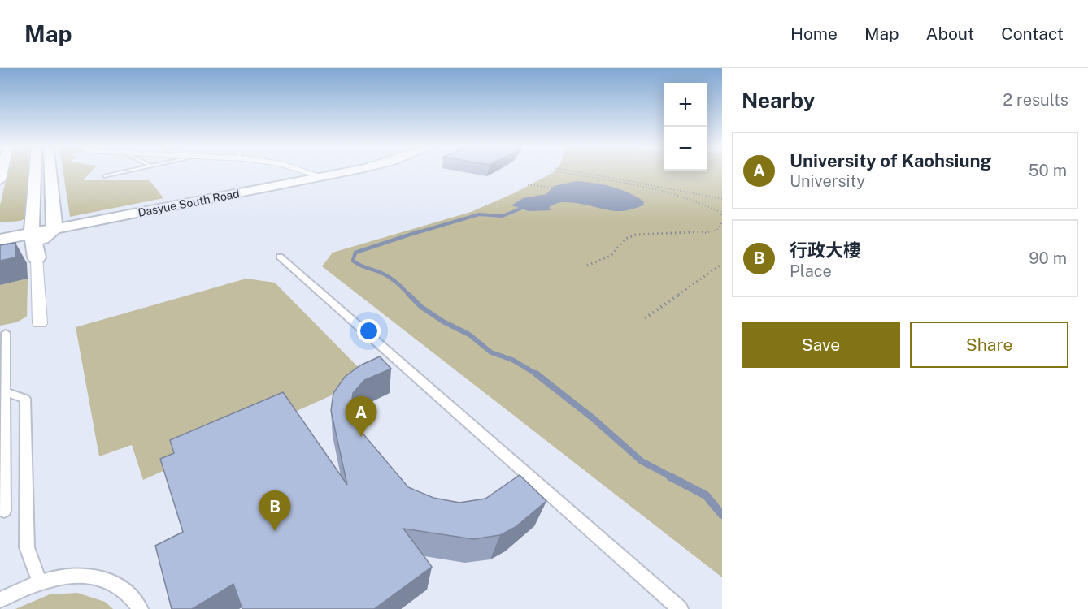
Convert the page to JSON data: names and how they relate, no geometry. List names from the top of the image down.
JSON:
{
  "streets": {
    "street": ["Dasyue South Road"]
  },
  "page": {
    "header": "Map",
    "nav": [
      "Home",
      "Map",
      "About",
      "Contact"
    ],
    "heading": ["Nearby", "2 results"],
    "map_buttons": ["+", "−"],
    "list": [
      {
        "mark": "A",
        "name": "University of Kaohsiung",
        "note": "University",
        "value": "50 m"
      },
      {
        "mark": "B",
        "name": "行政大樓",
        "note": "Place",
        "value": "90 m"
      }
    ],
    "buttons": ["Save", "Share"],
    "pins": ["A", "B"]
  }
}
